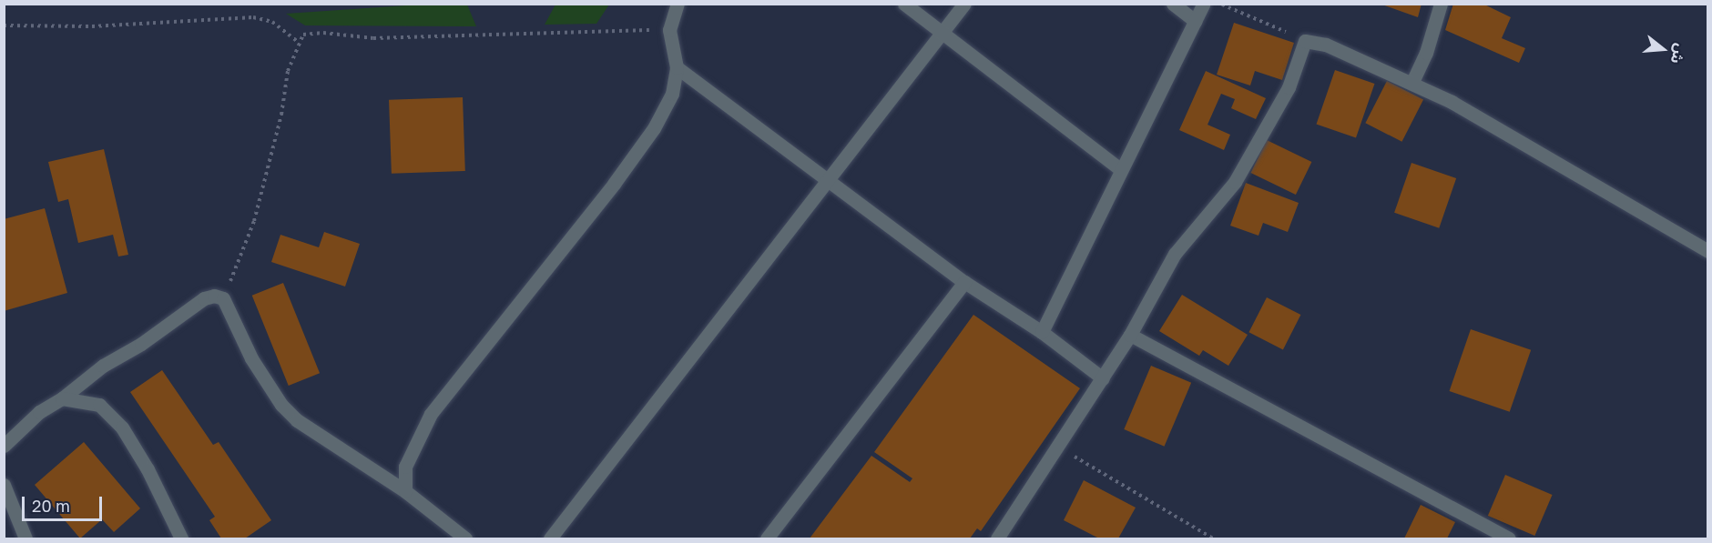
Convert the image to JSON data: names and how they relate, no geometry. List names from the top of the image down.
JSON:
{
  "scale_bar": "20 m",
  "north": "right"
}
